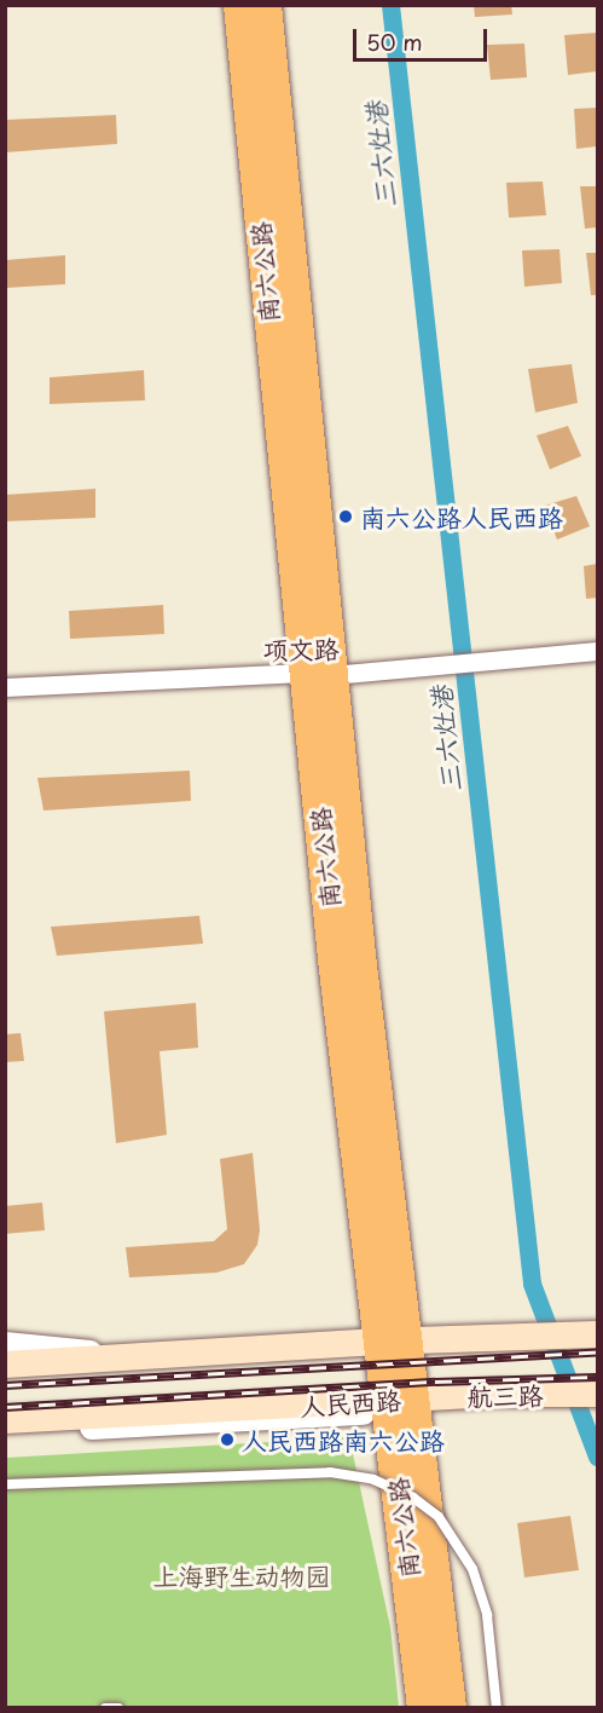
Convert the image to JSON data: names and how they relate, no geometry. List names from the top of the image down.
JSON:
{
  "streets": {
    "highway": ["南六公路"],
    "main road": ["航三路", "人民西路"],
    "street": ["项文路"]
  },
  "crossings": [
    ["南六公路", "项文路"],
    ["南六公路", "航三路"],
    ["南六公路", "人民西路"],
    ["航三路", "人民西路"]
  ],
  "water": ["三六灶港"],
  "parks": ["上海野生动物园"],
  "places": ["南六公路人民西路", "人民西路南六公路"],
  "scale_bar": "50 m"
}
